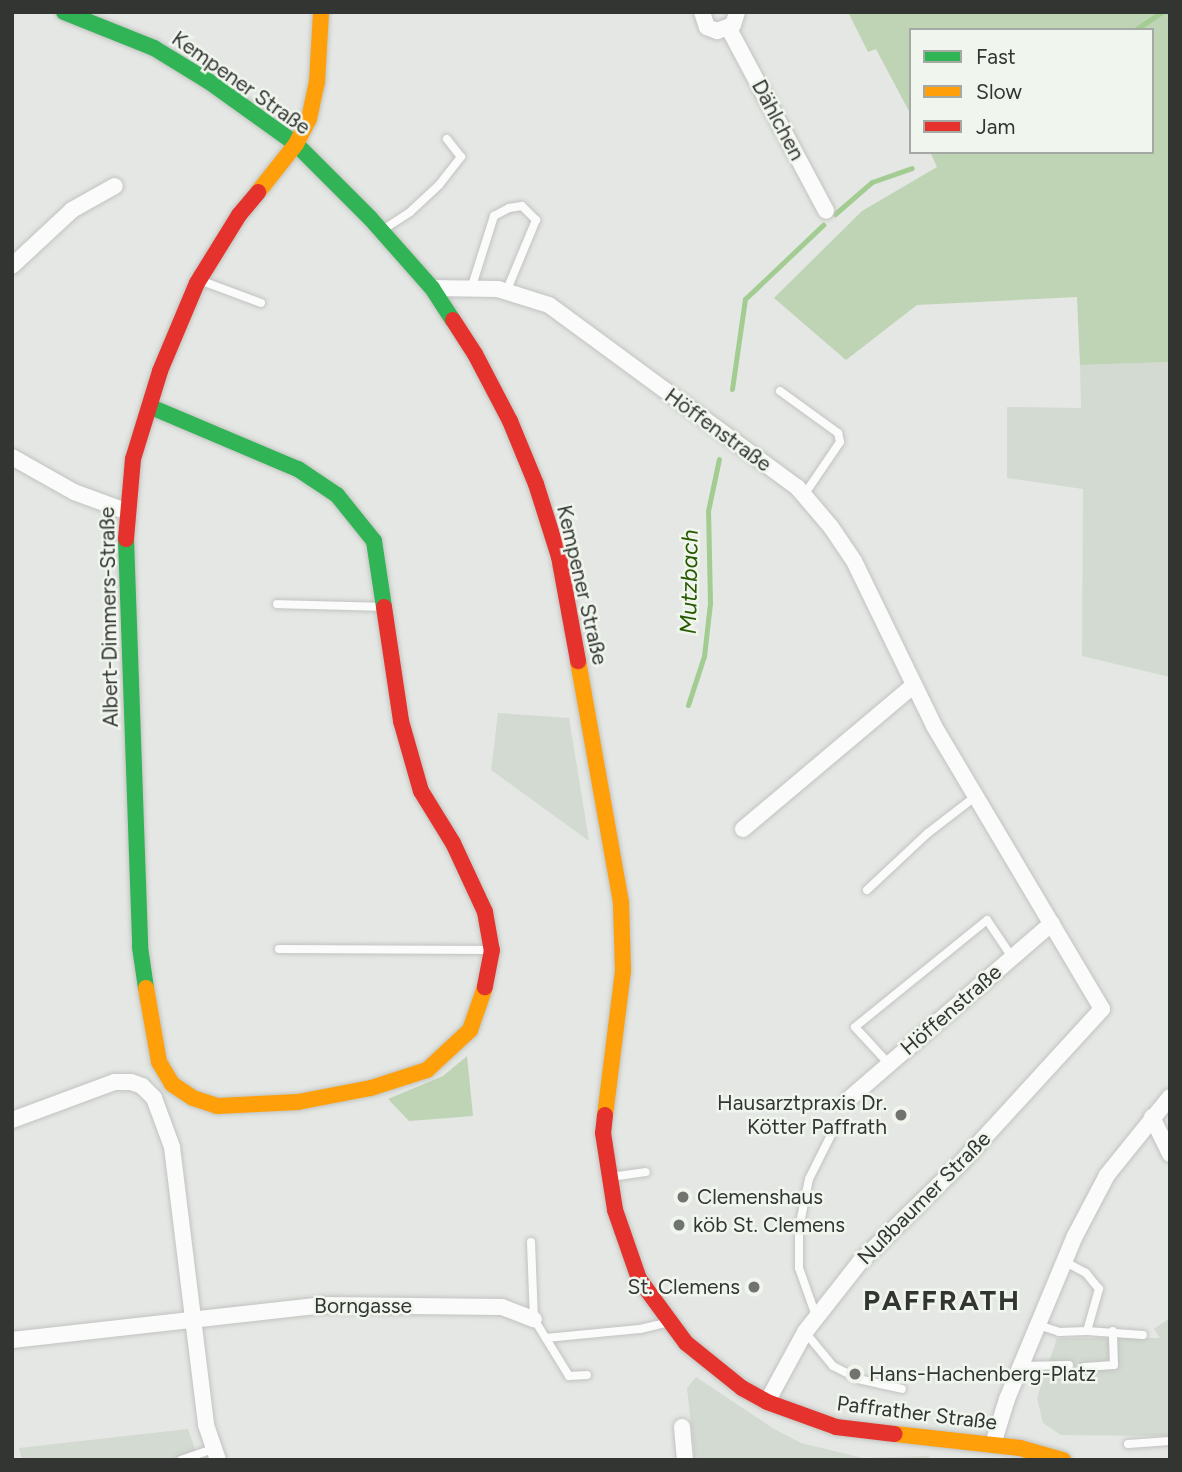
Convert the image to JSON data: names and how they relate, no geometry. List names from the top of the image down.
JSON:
{
  "streets": {
    "street": [
      "Kempener Straße",
      "Dählchen",
      "Höffenstraße",
      "Albert-Dimmers-Straße",
      "Nußbaumer Straße",
      "Borngasse",
      "Paffrather Straße"
    ]
  },
  "crossings": [
    ["Kempener Straße", "Höffenstraße"],
    ["Kempener Straße", "Albert-Dimmers-Straße"],
    ["Kempener Straße", "Paffrather Straße"],
    ["Höffenstraße", "Nußbaumer Straße"],
    ["Nußbaumer Straße", "Paffrather Straße"]
  ],
  "districts": ["PAFFRATH"],
  "water": ["Mutzbach"],
  "places": [
    "Hausarztpraxis Dr. Kötter Paffrath",
    "Clemenshaus",
    "köb St. Clemens",
    "St. Clemens",
    "Hans-Hachenberg-Platz"
  ],
  "legend": ["Fast", "Slow", "Jam"]
}
